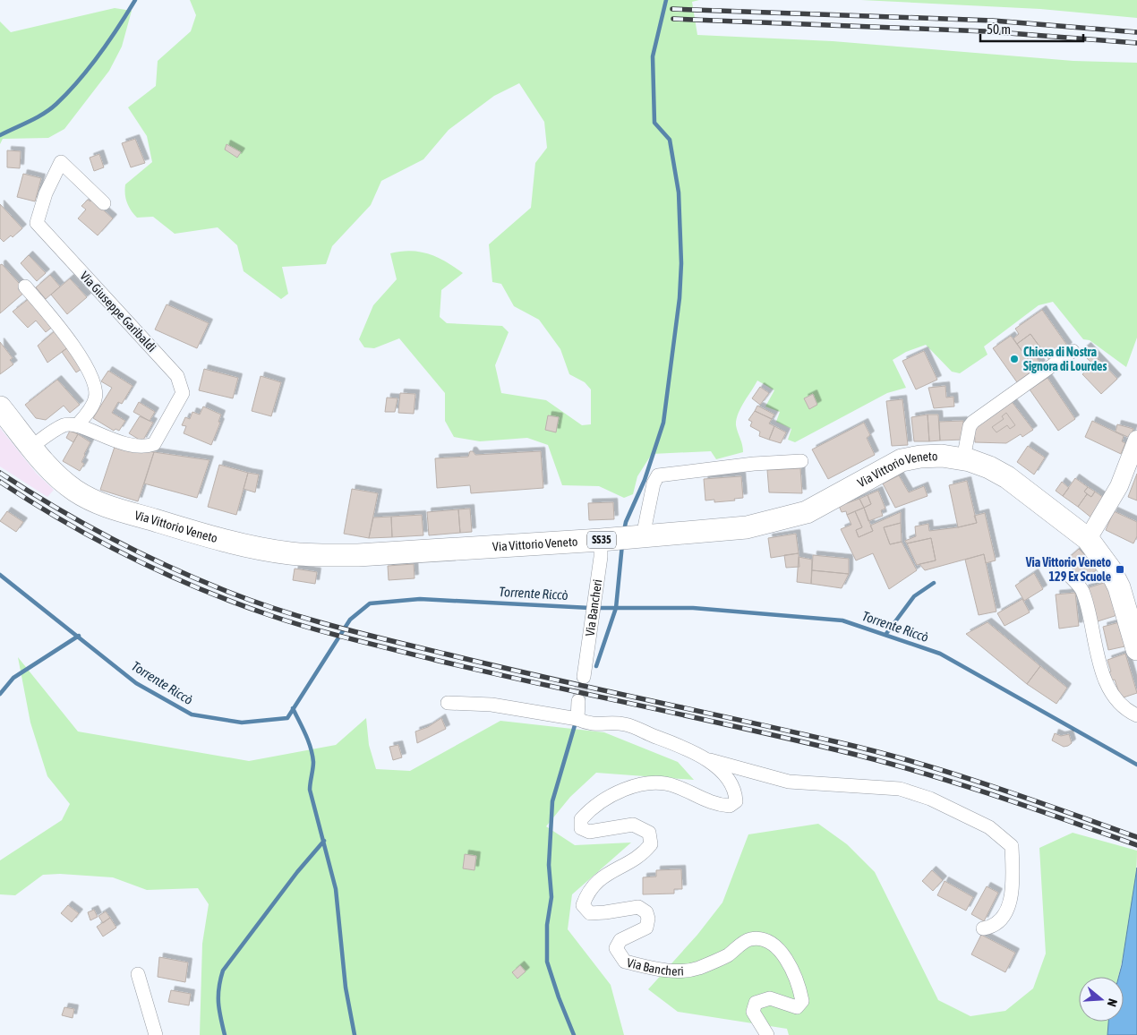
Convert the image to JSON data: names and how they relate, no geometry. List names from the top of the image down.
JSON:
{
  "streets": {
    "main road": ["Via Vittorio Veneto", "SS35"],
    "street": ["Via Giuseppe Garibaldi", "Via Bancheri"]
  },
  "crossings": [
    ["Via Vittorio Veneto", "Via Bancheri"]
  ],
  "water": ["Torrente Riccò"],
  "places": {
    "other": ["Chiesa di Nostra Signora di Lourdes"],
    "transit": ["Via Vittorio Veneto 129 Ex Scuole"]
  },
  "scale_bar": "50 m",
  "north": "right"
}
